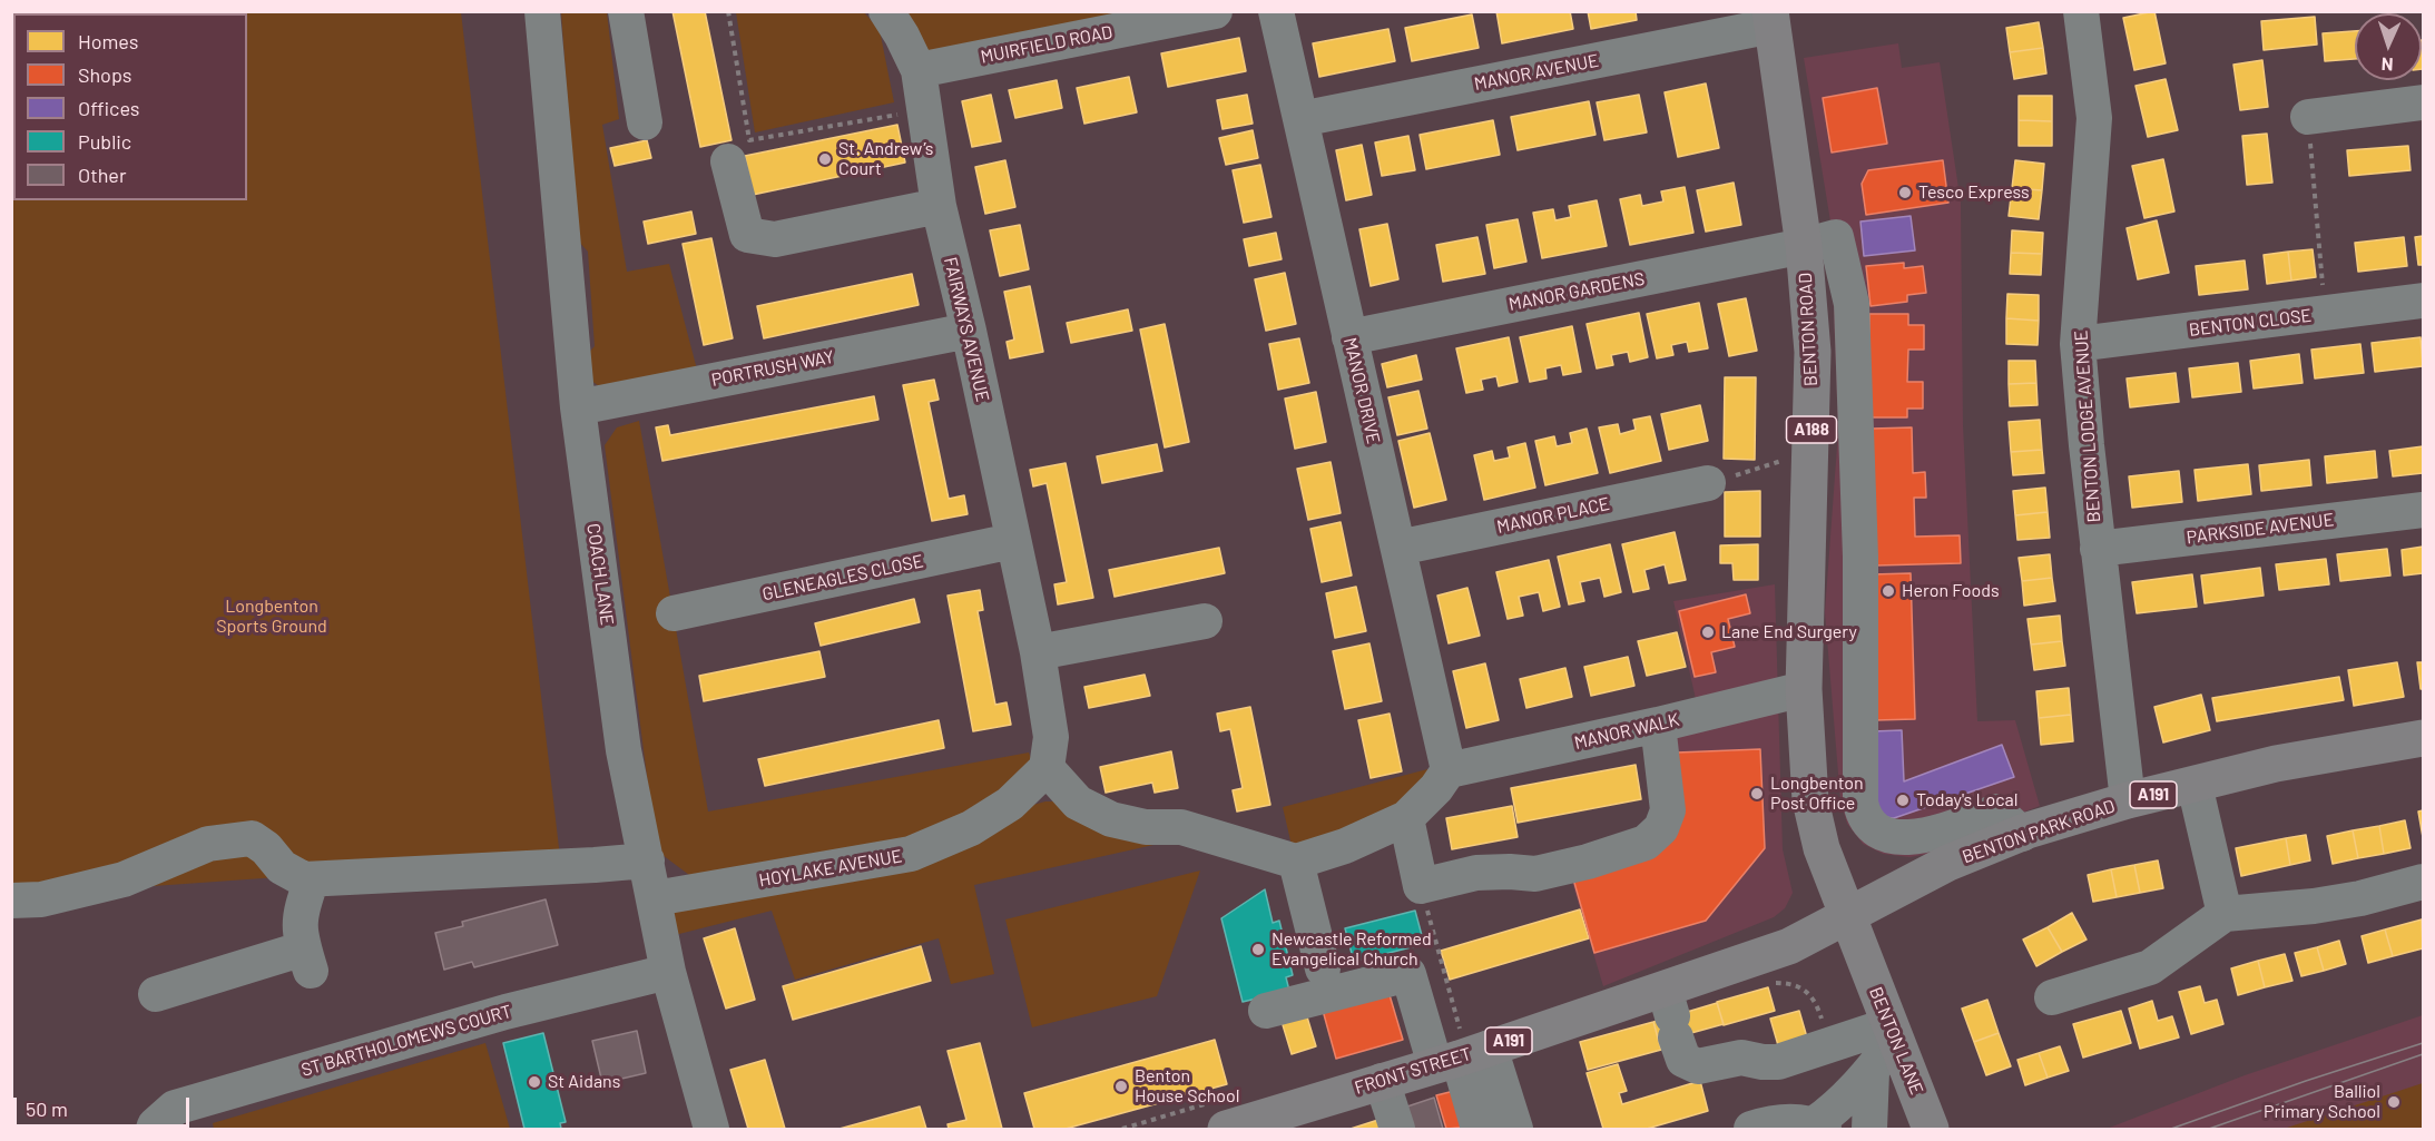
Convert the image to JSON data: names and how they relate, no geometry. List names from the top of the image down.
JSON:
{
  "streets": {
    "main road": [
      "BENTON ROAD",
      "A188",
      "A191",
      "BENTON PARK ROAD",
      "BENTON LANE",
      "FRONT STREET"
    ],
    "street": [
      "MUIRFIELD ROAD",
      "MANOR AVENUE",
      "MANOR GARDENS",
      "BENTON CLOSE",
      "FAIRWAYS AVENUE",
      "PORTRUSH WAY",
      "MANOR DRIVE",
      "BENTON LODGE AVENUE",
      "MANOR PLACE",
      "PARKSIDE AVENUE",
      "COACH LANE",
      "GLENEAGLES CLOSE",
      "MANOR WALK",
      "HOYLAKE AVENUE",
      "ST BARTHOLOMEWS COURT"
    ]
  },
  "crossings": [
    ["MUIRFIELD ROAD", "FAIRWAYS AVENUE"],
    ["MANOR AVENUE", "BENTON ROAD"],
    ["MANOR AVENUE", "MANOR DRIVE"],
    ["MANOR GARDENS", "BENTON ROAD"],
    ["MANOR GARDENS", "MANOR DRIVE"],
    ["MANOR GARDENS", "BENTON PARK ROAD"],
    ["BENTON CLOSE", "BENTON LODGE AVENUE"],
    ["FAIRWAYS AVENUE", "PORTRUSH WAY"],
    ["FAIRWAYS AVENUE", "GLENEAGLES CLOSE"],
    ["FAIRWAYS AVENUE", "HOYLAKE AVENUE"],
    ["BENTON ROAD", "MANOR WALK"],
    ["BENTON ROAD", "BENTON PARK ROAD"],
    ["BENTON ROAD", "BENTON LANE"],
    ["BENTON ROAD", "FRONT STREET"],
    ["PORTRUSH WAY", "COACH LANE"],
    ["MANOR DRIVE", "MANOR PLACE"],
    ["MANOR DRIVE", "MANOR WALK"],
    ["BENTON LODGE AVENUE", "PARKSIDE AVENUE"],
    ["BENTON LODGE AVENUE", "BENTON PARK ROAD"],
    ["COACH LANE", "HOYLAKE AVENUE"],
    ["COACH LANE", "ST BARTHOLOMEWS COURT"],
    ["BENTON PARK ROAD", "BENTON LANE"],
    ["BENTON PARK ROAD", "FRONT STREET"],
    ["BENTON LANE", "FRONT STREET"]
  ],
  "parks": ["Longbenton Sports Ground"],
  "places": [
    "St. Andrew’s Court",
    "Tesco Express",
    "Heron Foods",
    "Lane End Surgery",
    "Longbenton Post Office",
    "Today's Local",
    "Newcastle Reformed Evangelical Church",
    "St Aidans",
    "Benton House School",
    "Balliol Primary School"
  ],
  "legend": [
    "Homes",
    "Shops",
    "Offices",
    "Public",
    "Other"
  ],
  "scale_bar": "50 m",
  "north": "bottom"
}
